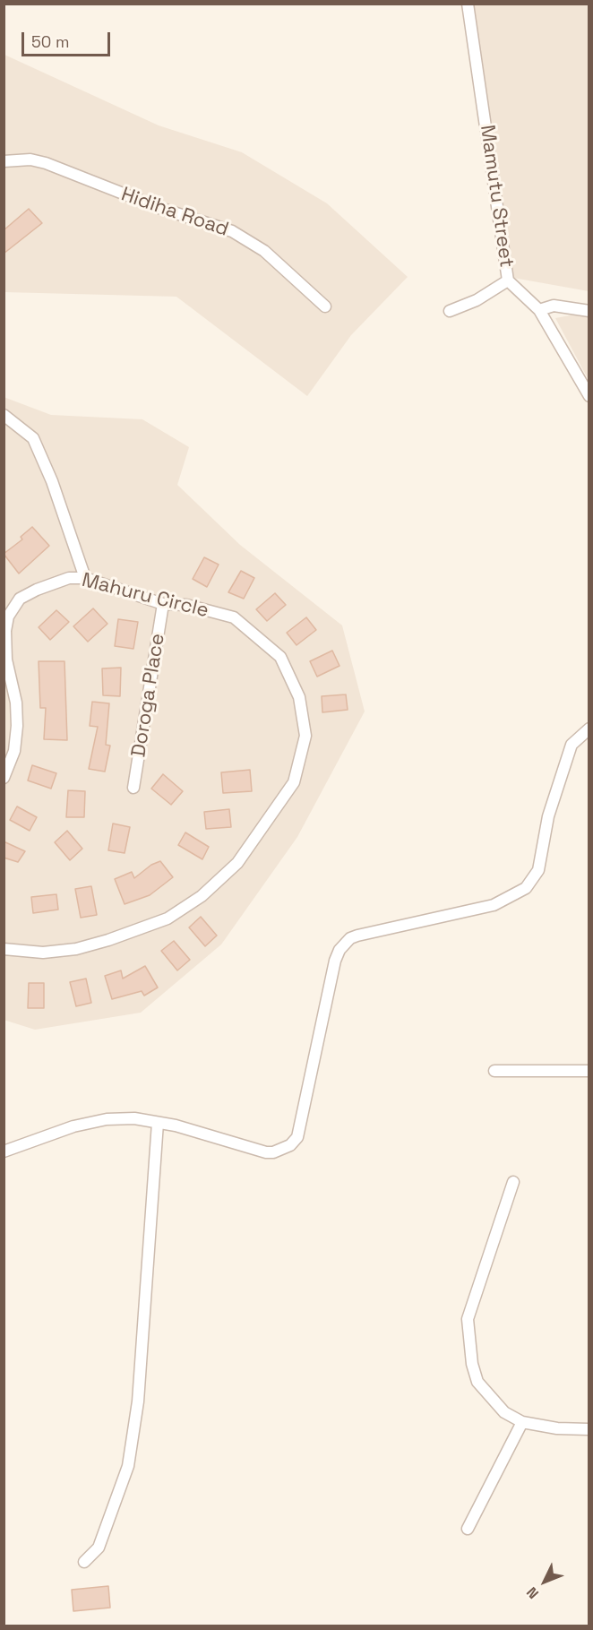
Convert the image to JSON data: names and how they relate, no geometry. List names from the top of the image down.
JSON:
{
  "streets": {
    "street": [
      "Mamutu Street",
      "Hidiha Road",
      "Mahuru Circle",
      "Doroga Place"
    ]
  },
  "crossings": [
    ["Mahuru Circle", "Doroga Place"]
  ],
  "scale_bar": "50 m",
  "north": "bottom left"
}
